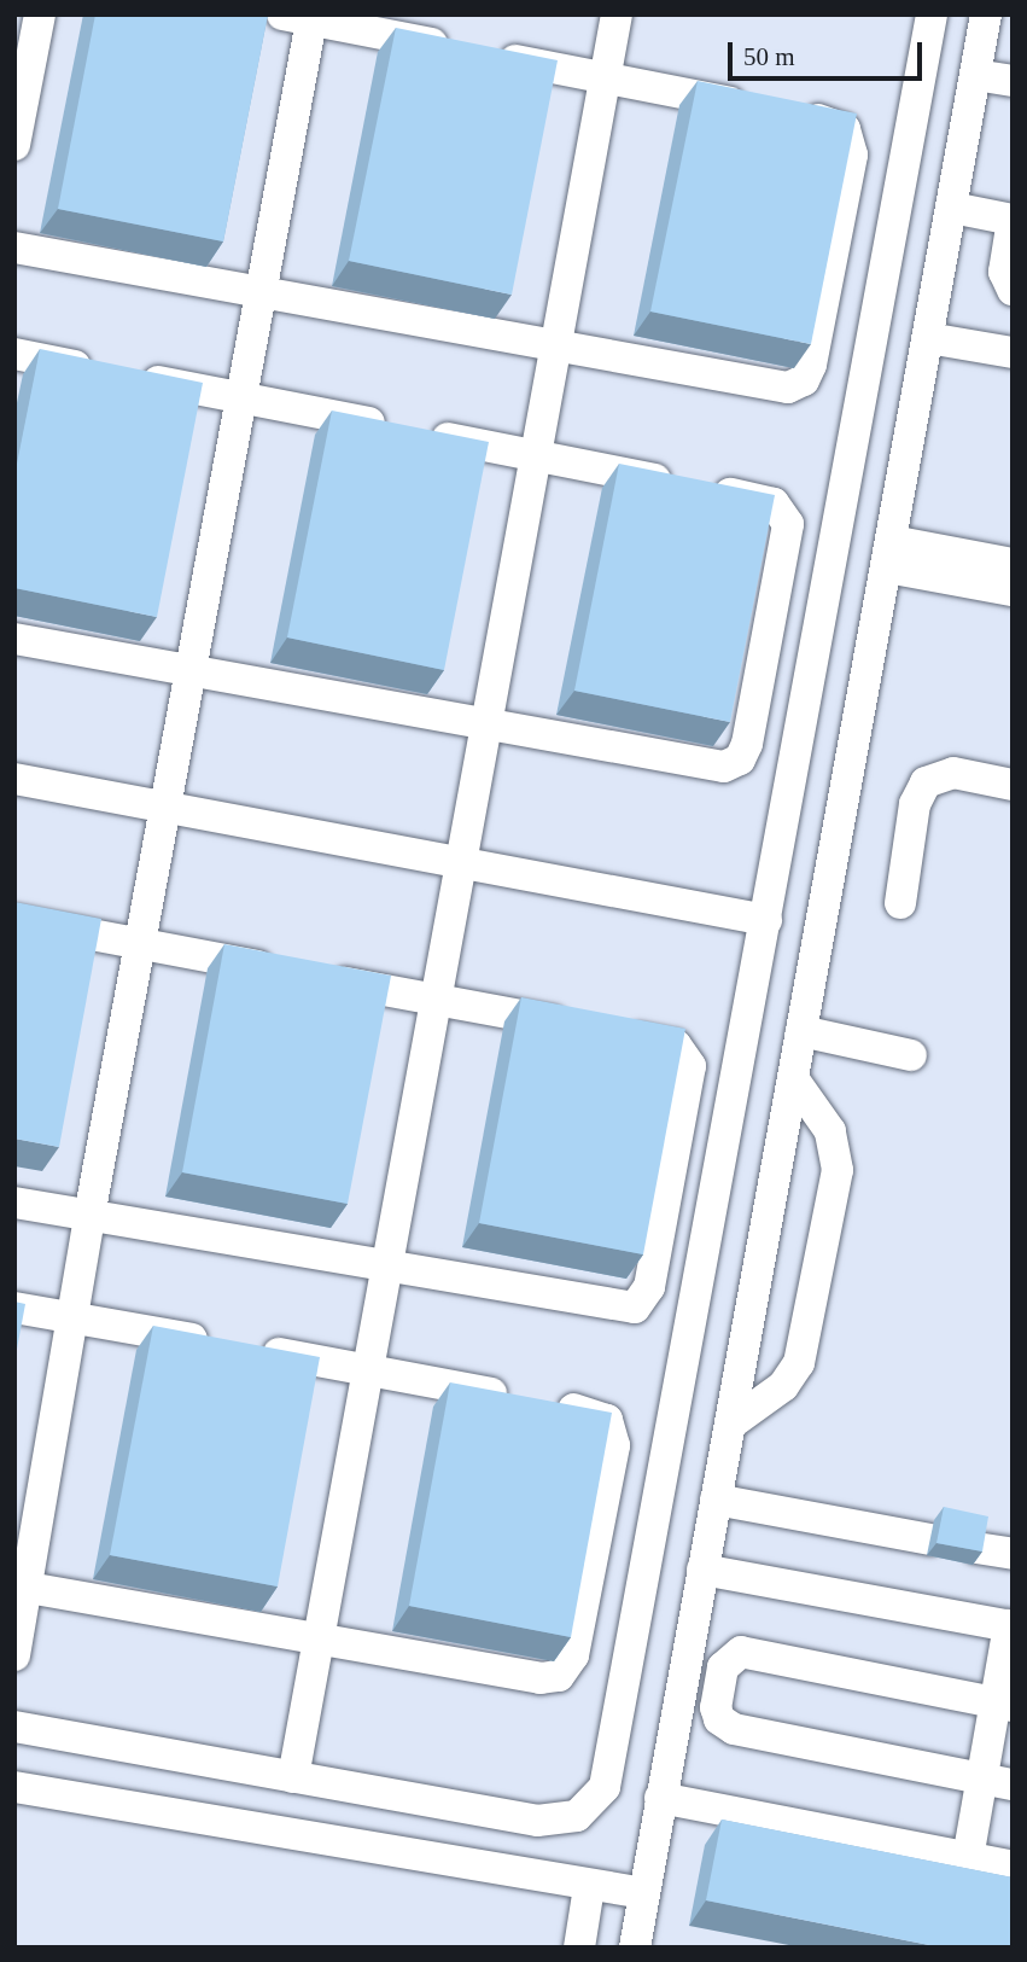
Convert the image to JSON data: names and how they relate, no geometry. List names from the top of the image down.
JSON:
{
  "scale_bar": "50 m"
}
